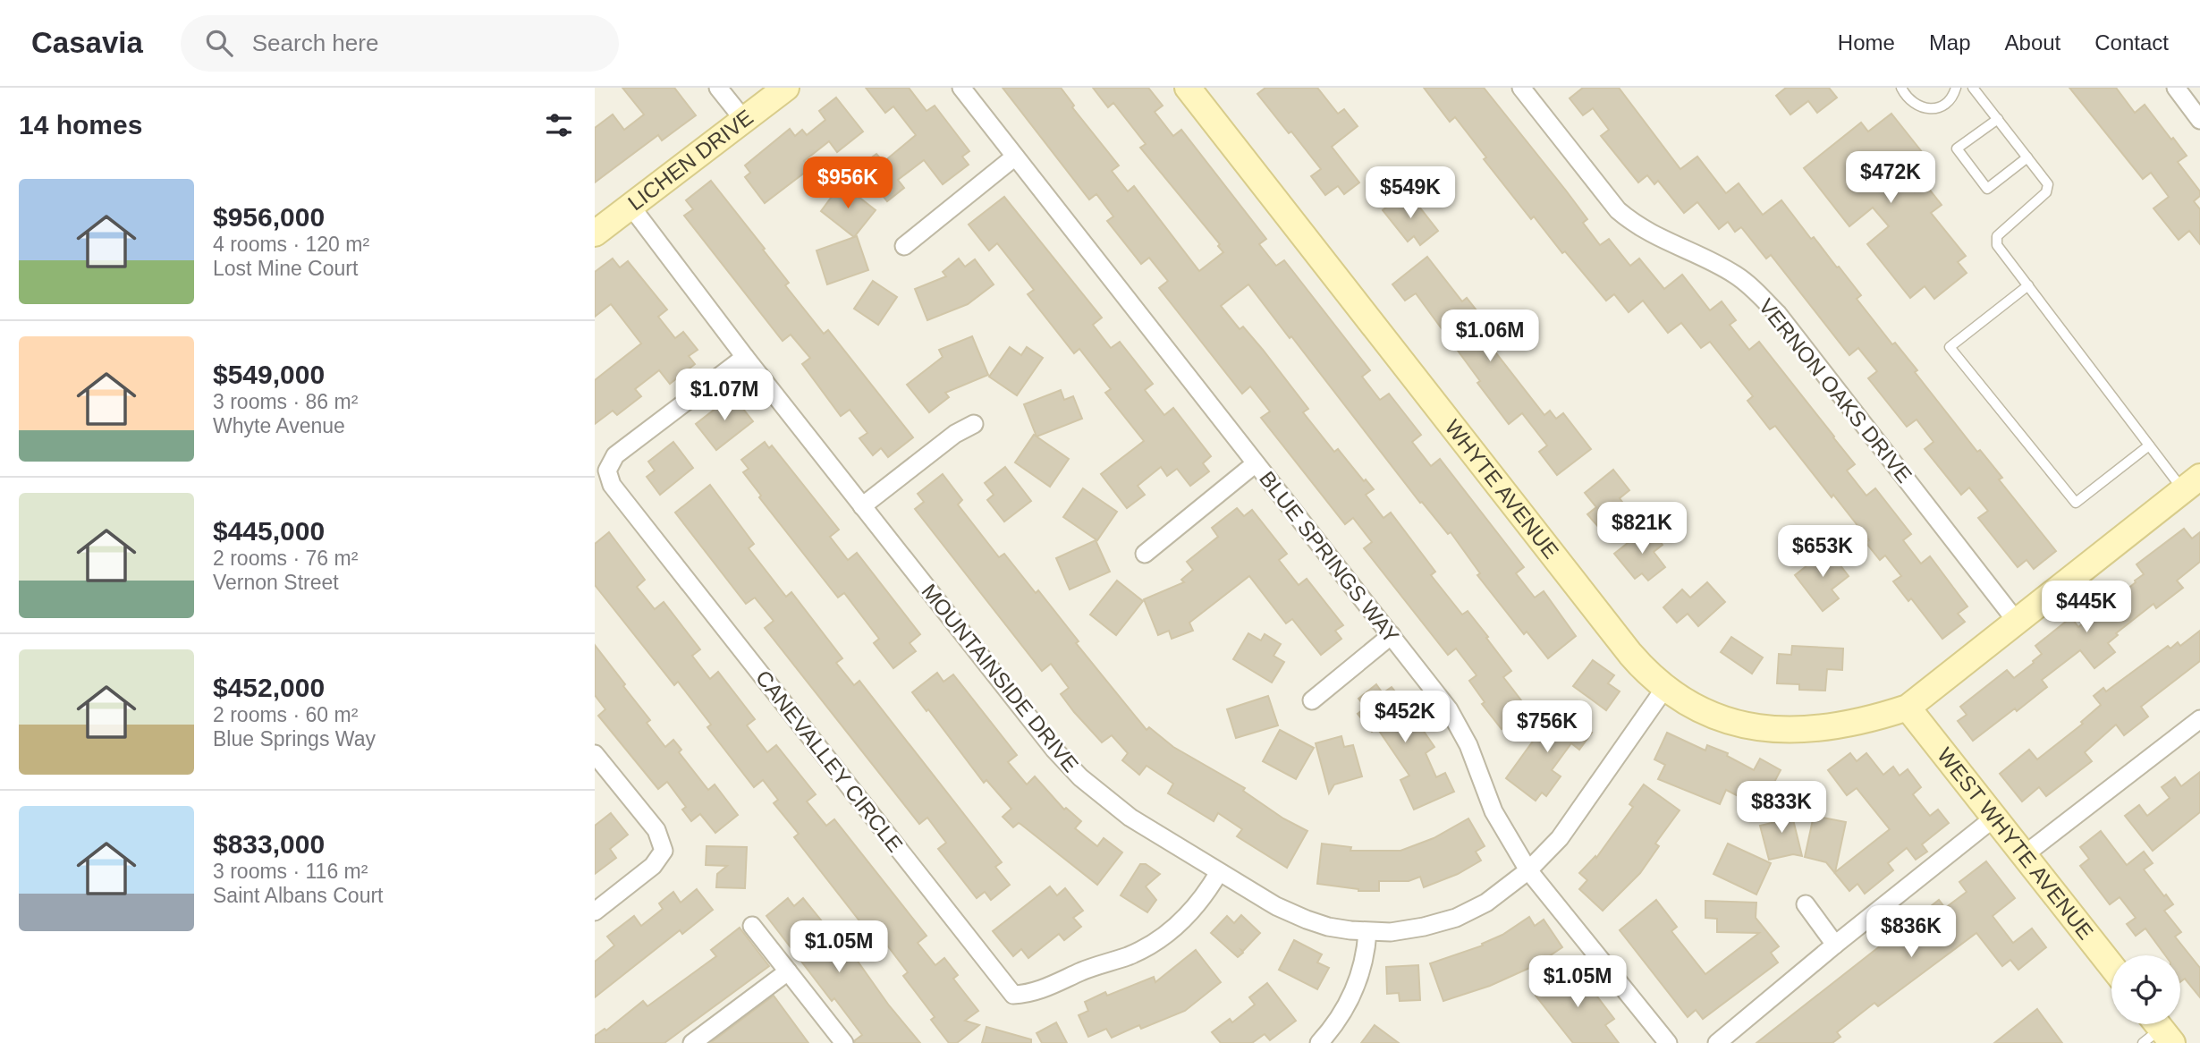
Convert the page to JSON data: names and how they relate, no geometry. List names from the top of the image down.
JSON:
{
  "streets": {
    "street": [
      "LICHEN DRIVE",
      "VERNON OAKS DRIVE",
      "WHYTE AVENUE",
      "BLUE SPRINGS WAY",
      "MOUNTAINSIDE DRIVE",
      "CANEVALLEY CIRCLE",
      "WEST WHYTE AVENUE"
    ]
  },
  "crossings": [
    ["LICHEN DRIVE", "MOUNTAINSIDE DRIVE"],
    ["WHYTE AVENUE", "MOUNTAINSIDE DRIVE"],
    ["WHYTE AVENUE", "WEST WHYTE AVENUE"],
    ["BLUE SPRINGS WAY", "MOUNTAINSIDE DRIVE"],
    ["MOUNTAINSIDE DRIVE", "CANEVALLEY CIRCLE"]
  ],
  "page": {
    "header": "Casavia",
    "search": "Search here",
    "nav": [
      "Home",
      "Map",
      "About",
      "Contact"
    ],
    "heading": "14 homes",
    "price": [
      "$472K",
      "$956K",
      "$549K",
      "$1.06M",
      "$1.07M",
      "$821K",
      "$653K",
      "$445K",
      "$452K",
      "$756K",
      "$833K",
      "$836K",
      "$1.05M",
      "$1.05M"
    ],
    "list": [
      {
        "name": "$956,000",
        "note": "4 rooms · 120 m² · Lost Mine Court"
      },
      {
        "name": "$549,000",
        "note": "3 rooms · 86 m² · Whyte Avenue"
      },
      {
        "name": "$445,000",
        "note": "2 rooms · 76 m² · Vernon Street"
      },
      {
        "name": "$452,000",
        "note": "2 rooms · 60 m² · Blue Springs Way"
      },
      {
        "name": "$833,000",
        "note": "3 rooms · 116 m² · Saint Albans Court"
      }
    ]
  }
}
